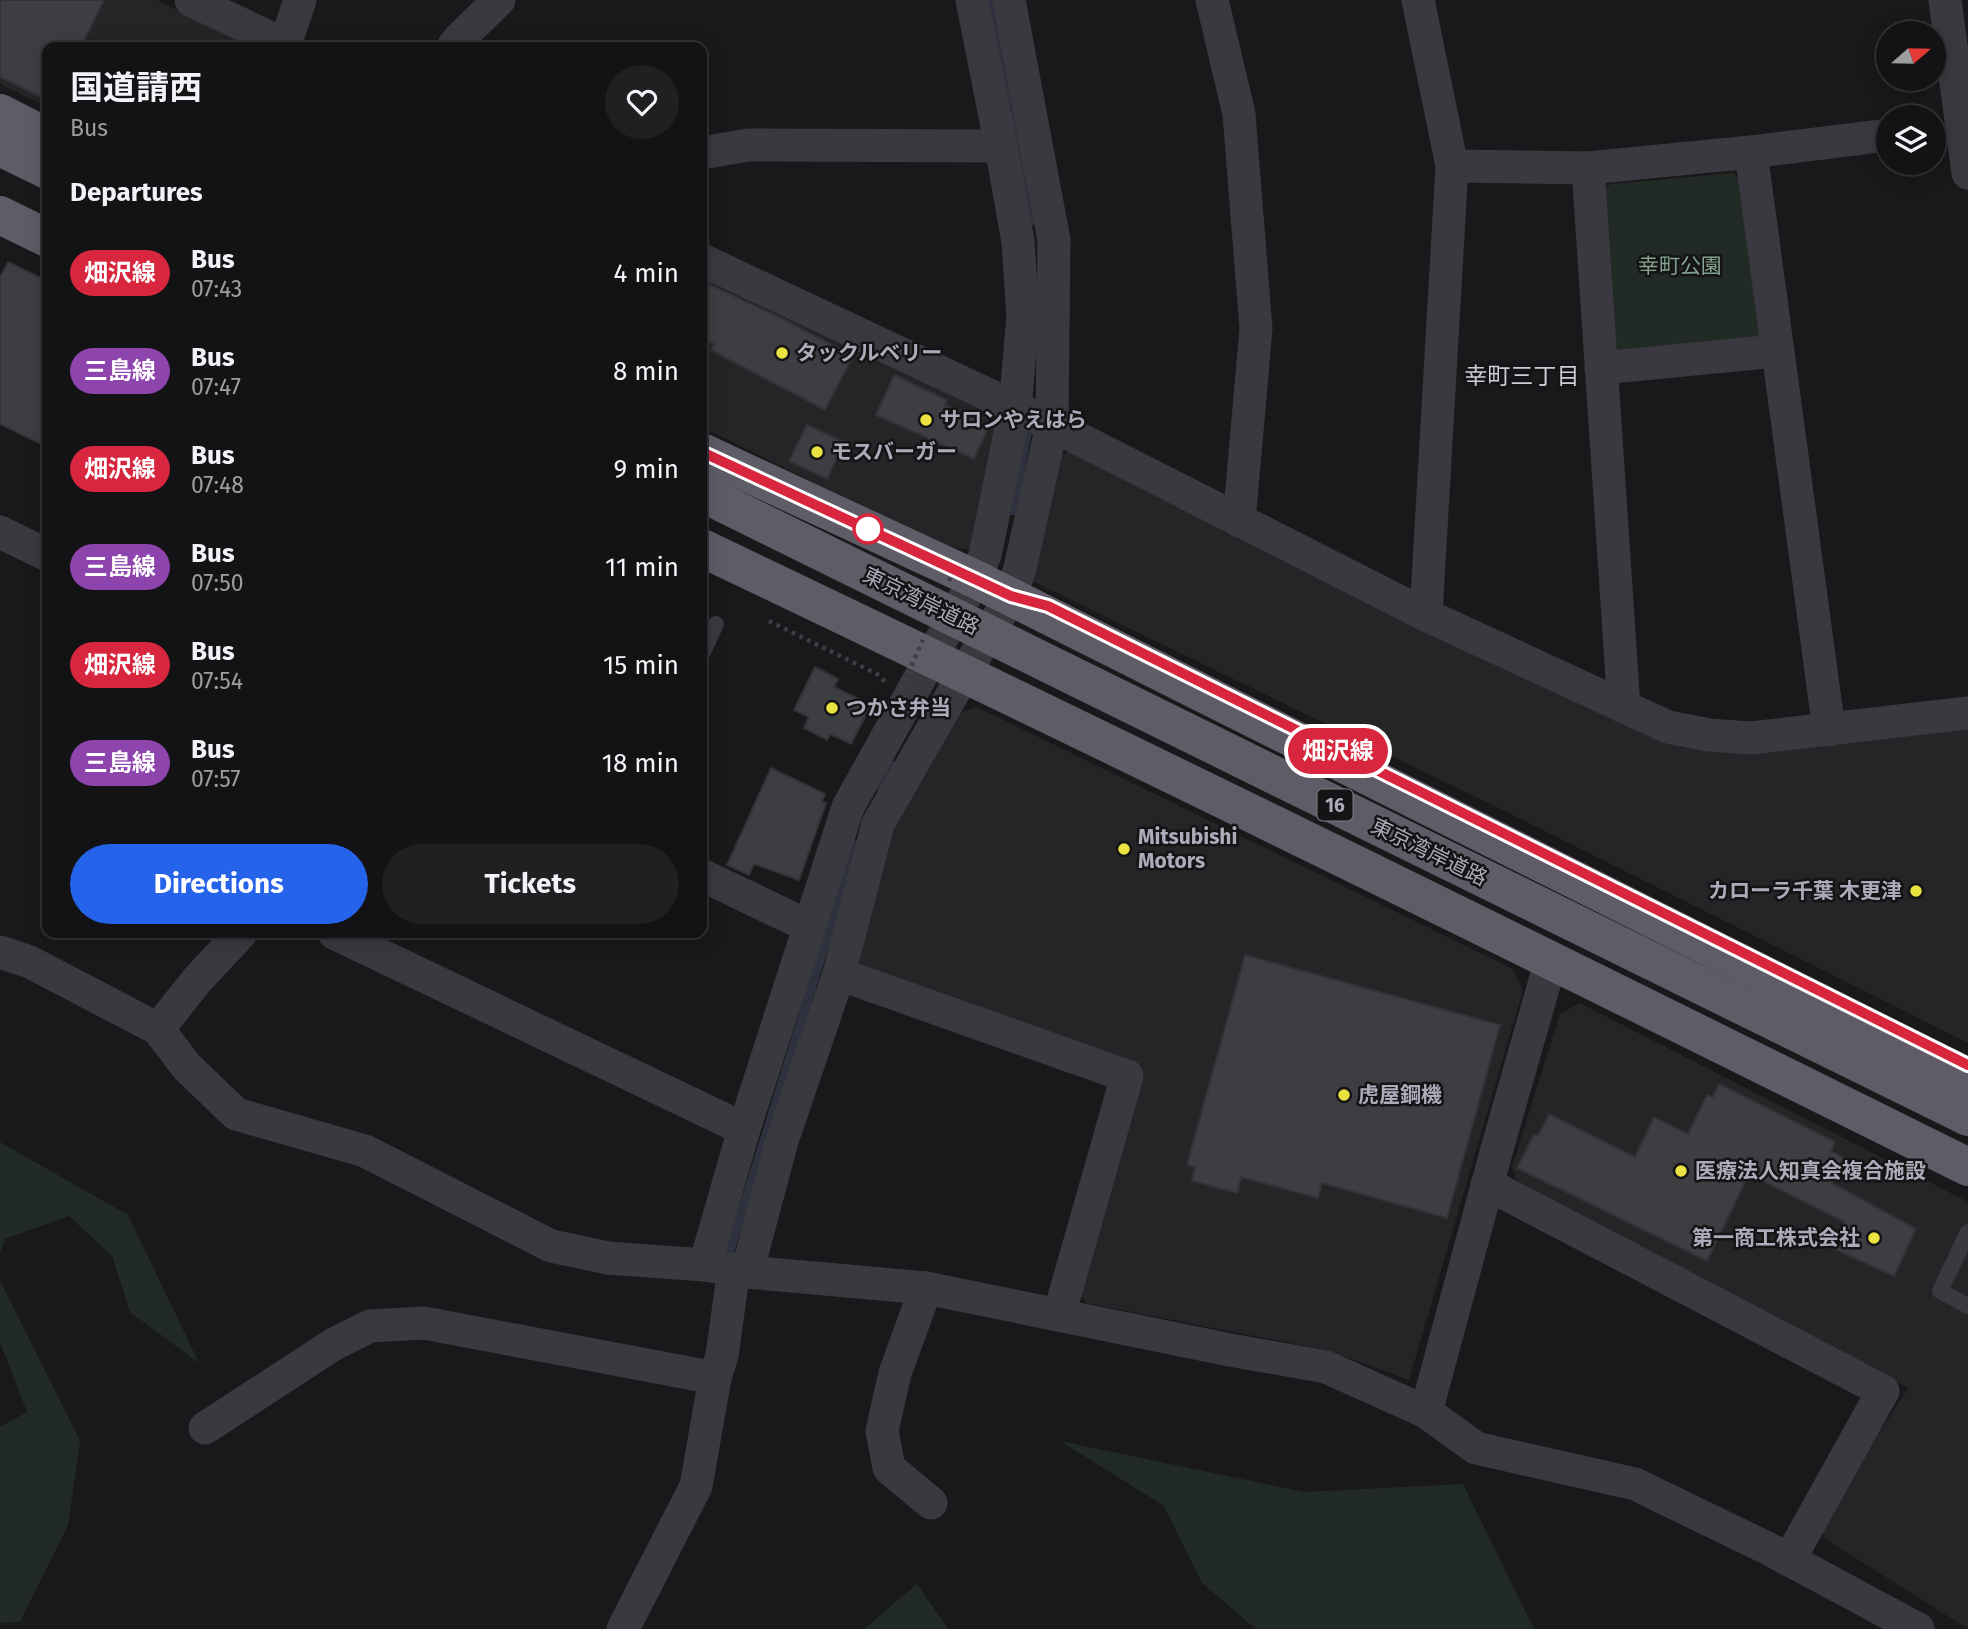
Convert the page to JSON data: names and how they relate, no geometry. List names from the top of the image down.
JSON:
{
  "streets": {
    "highway": ["東京湾岸道路", "16"]
  },
  "districts": ["幸町三丁目"],
  "parks": ["幸町公園"],
  "places": [
    "タックルベリー",
    "サロンやえはら",
    "モスバーガー",
    "つかさ弁当",
    "Mitsubishi Motors",
    "カローラ千葉 木更津",
    "虎屋鋼機",
    "医療法人知真会複合施設",
    "第一商工株式会社"
  ],
  "lines": ["bus line 畑沢線"],
  "north": "right",
  "page": {
    "on_map": "畑沢線",
    "heading": [
      ["国道請西", "Bus"],
      "Departures"
    ],
    "list": [
      {
        "mark": "畑沢線",
        "name": "Bus",
        "note": "07:43",
        "value": "4 min"
      },
      {
        "mark": "三島線",
        "name": "Bus",
        "note": "07:47",
        "value": "8 min"
      },
      {
        "mark": "畑沢線",
        "name": "Bus",
        "note": "07:48",
        "value": "9 min"
      },
      {
        "mark": "三島線",
        "name": "Bus",
        "note": "07:50",
        "value": "11 min"
      },
      {
        "mark": "畑沢線",
        "name": "Bus",
        "note": "07:54",
        "value": "15 min"
      },
      {
        "mark": "三島線",
        "name": "Bus",
        "note": "07:57",
        "value": "18 min"
      }
    ],
    "buttons": ["Directions", "Tickets"]
  }
}
